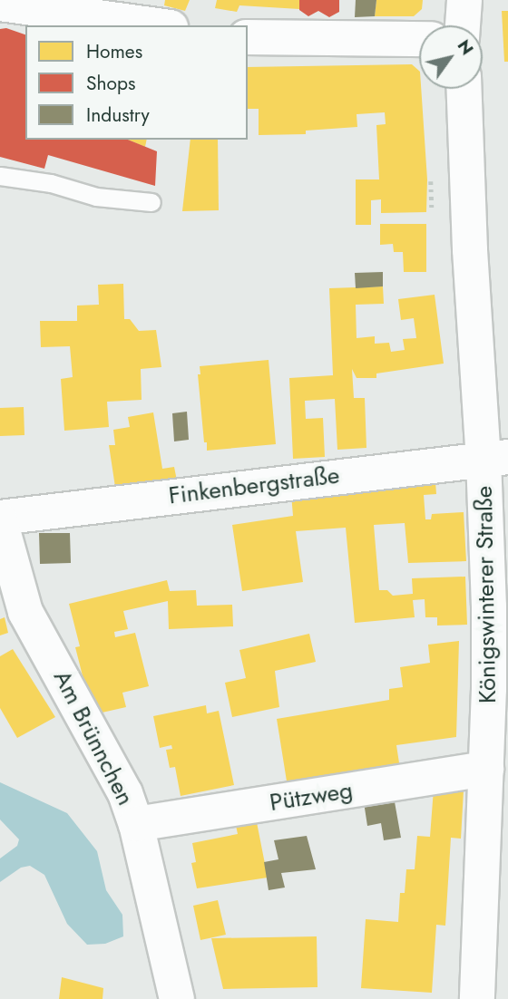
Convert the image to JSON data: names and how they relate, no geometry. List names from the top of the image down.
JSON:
{
  "streets": {
    "street": [
      "Finkenbergstraße",
      "Königswinterer Straße",
      "Am Brünnchen",
      "Pützweg"
    ]
  },
  "crossings": [
    ["Finkenbergstraße", "Königswinterer Straße"],
    ["Finkenbergstraße", "Am Brünnchen"],
    ["Königswinterer Straße", "Pützweg"],
    ["Am Brünnchen", "Pützweg"]
  ],
  "legend": ["Homes", "Shops", "Industry"],
  "north": "top right"
}
